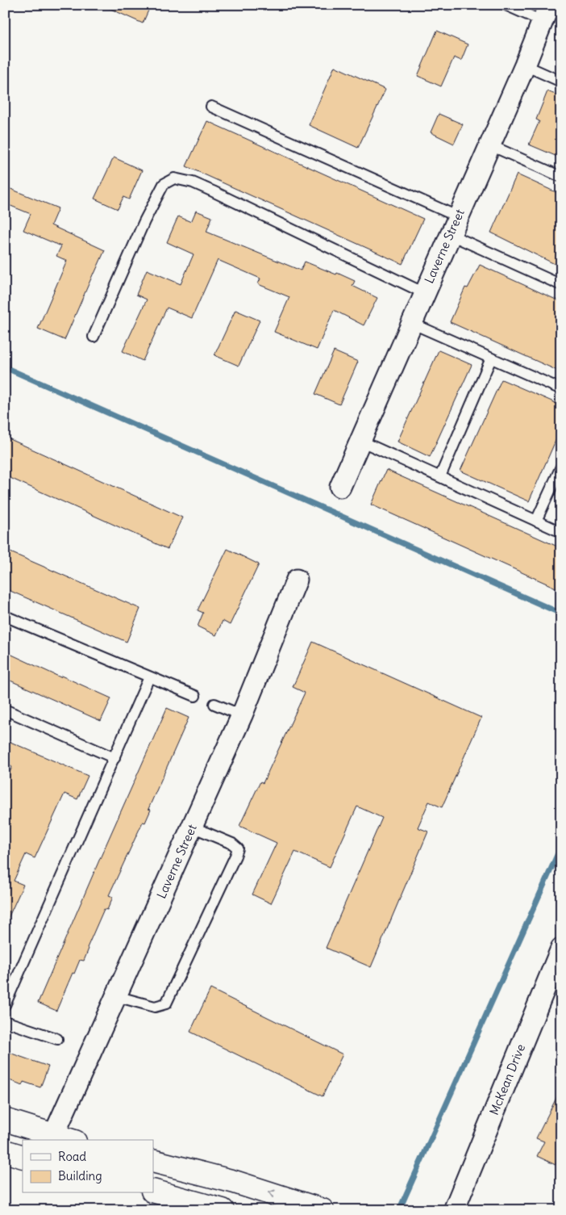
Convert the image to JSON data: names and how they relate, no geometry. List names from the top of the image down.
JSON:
{
  "streets": {
    "street": ["Laverne Street", "McKean Drive"]
  },
  "legend": ["Road", "Building"]
}
